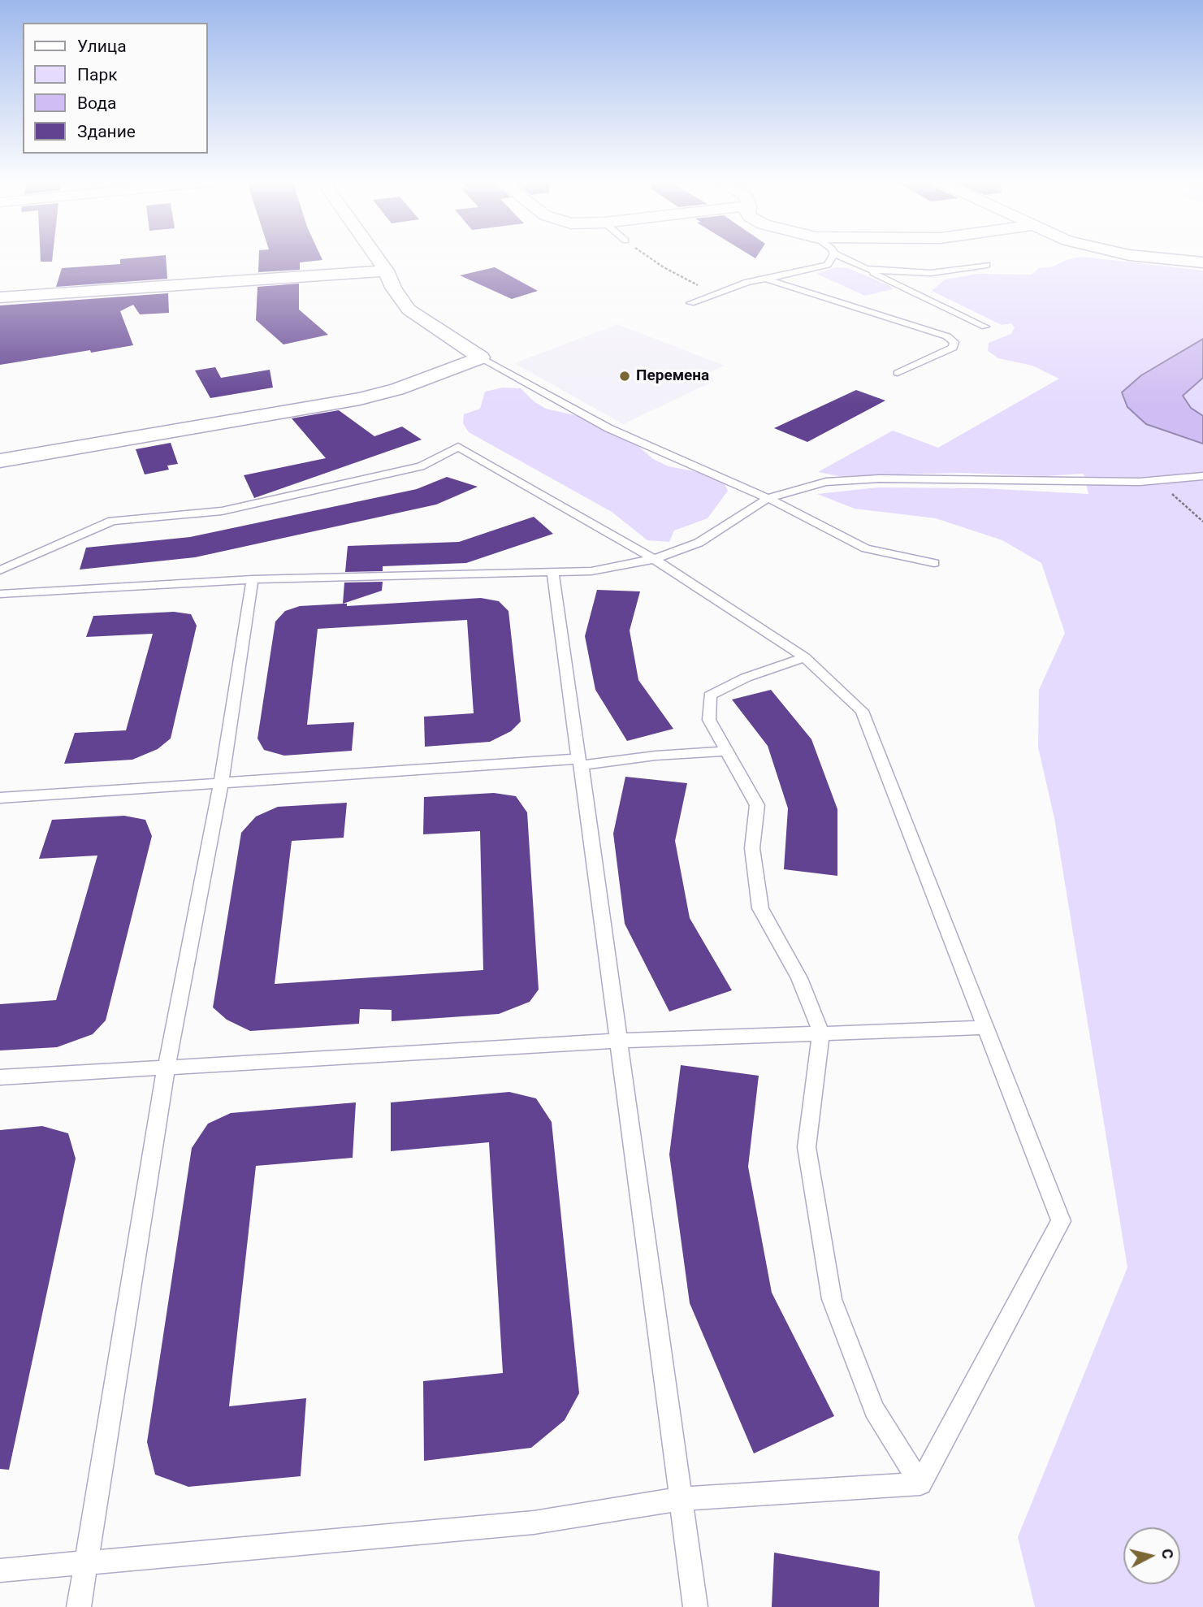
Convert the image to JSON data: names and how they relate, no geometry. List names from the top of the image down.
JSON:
{
  "places": ["Перемена"],
  "legend": [
    "Улица",
    "Парк",
    "Вода",
    "Здание"
  ],
  "north": "right"
}
